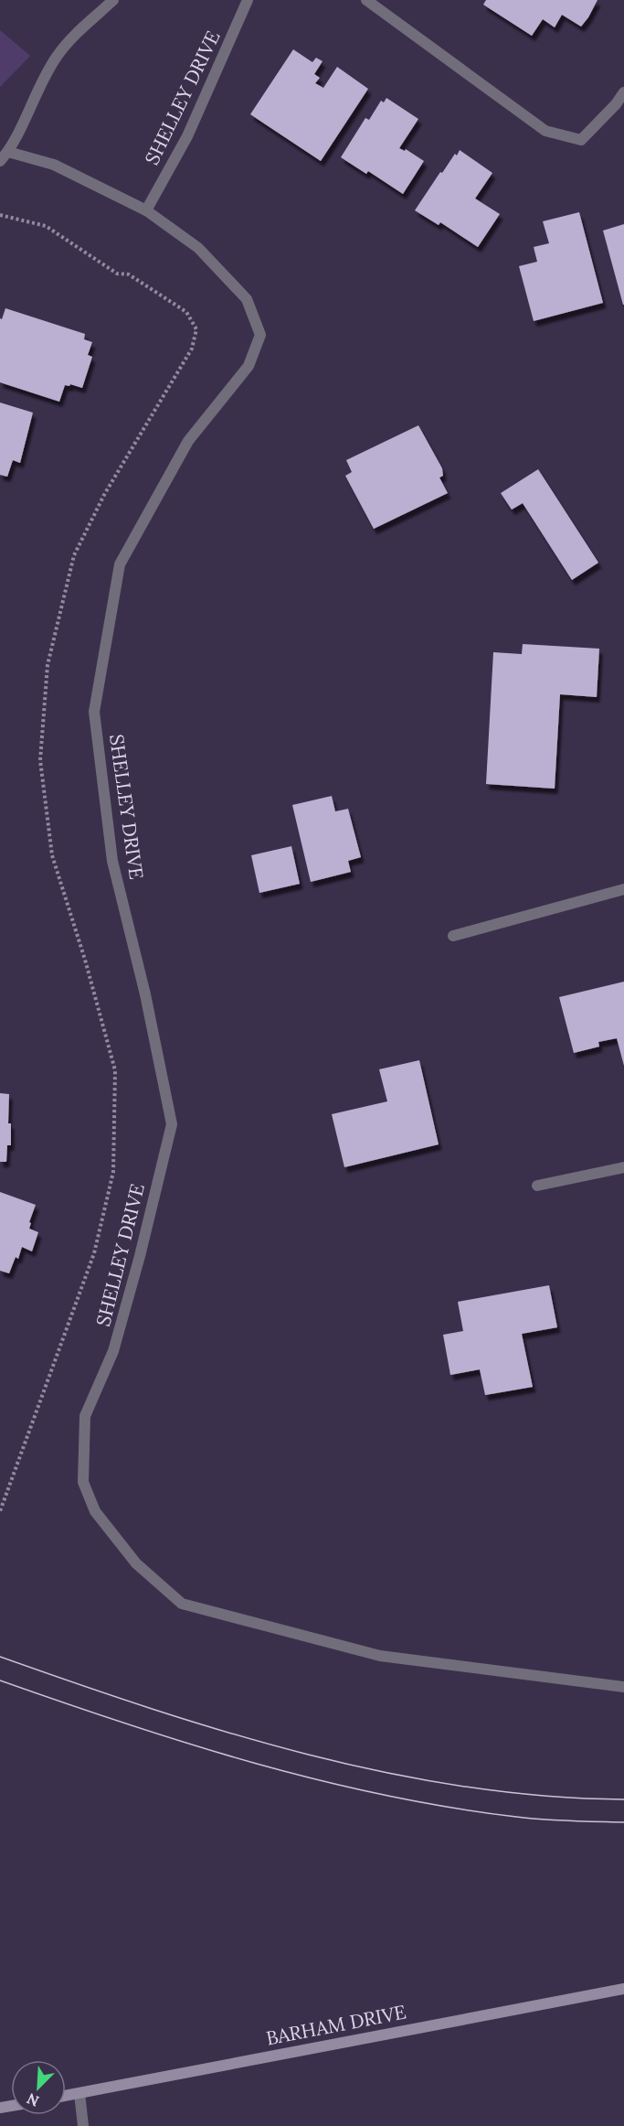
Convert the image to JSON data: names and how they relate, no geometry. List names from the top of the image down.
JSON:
{
  "streets": {
    "main road": ["BARHAM DRIVE"],
    "street": ["SHELLEY DRIVE"]
  },
  "north": "bottom left"
}
